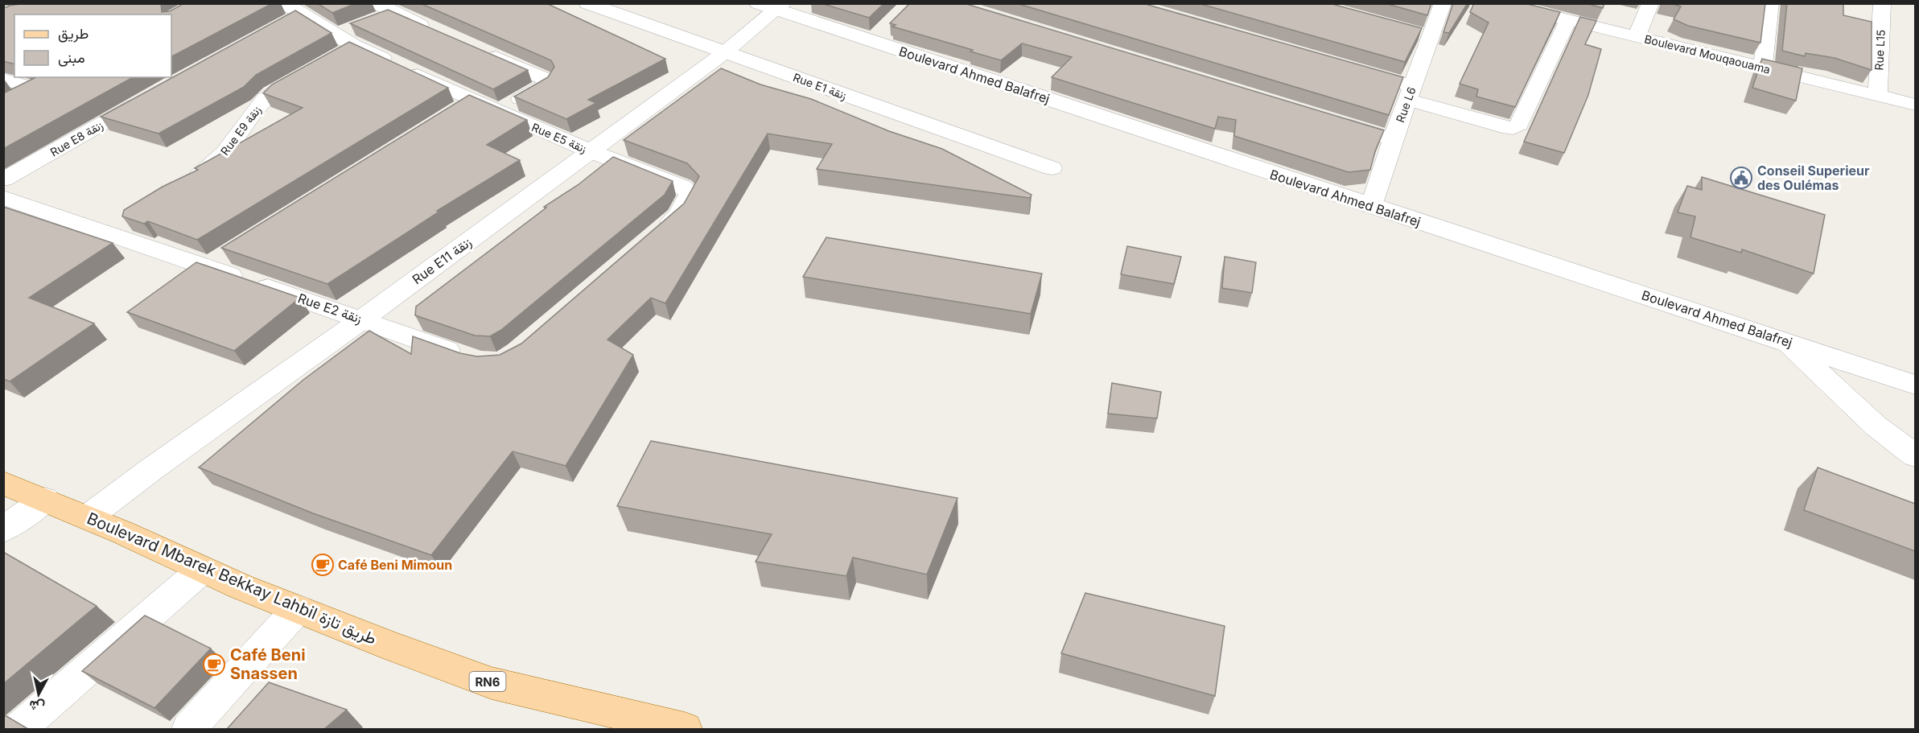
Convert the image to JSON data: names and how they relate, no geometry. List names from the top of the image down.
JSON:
{
  "streets": {
    "main road": ["Boulevard Mbarek Bekkay Lahbil طريق تازة", "RN6"],
    "street": [
      "Rue L15",
      "Boulevard Mouqaouama",
      "Boulevard Ahmed Balafrej",
      "Rue E1 زنقة",
      "Rue L6",
      "Rue E9 زنقة",
      "Rue E5 زنقة",
      "Rue E8 زنقة",
      "Rue E11 زنقة",
      "Rue E2 زنقة"
    ]
  },
  "crossings": [
    ["Rue L15", "Boulevard Mouqaouama"],
    ["Boulevard Ahmed Balafrej", "Rue L6"],
    ["Boulevard Ahmed Balafrej", "Rue E11 زنقة"],
    ["Rue E1 زنقة", "Rue E11 زنقة"],
    ["Rue E5 زنقة", "Rue E11 زنقة"],
    ["Rue E11 زنقة", "Rue E2 زنقة"],
    ["Rue E11 زنقة", "Boulevard Mbarek Bekkay Lahbil طريق تازة"]
  ],
  "places": {
    "public building": ["Conseil Superieur des Oulémas"],
    "cafe": ["Café Beni Mimoun", "Café Beni Snassen"]
  },
  "legend": ["طريق", "مبنى"],
  "north": "bottom"
}
